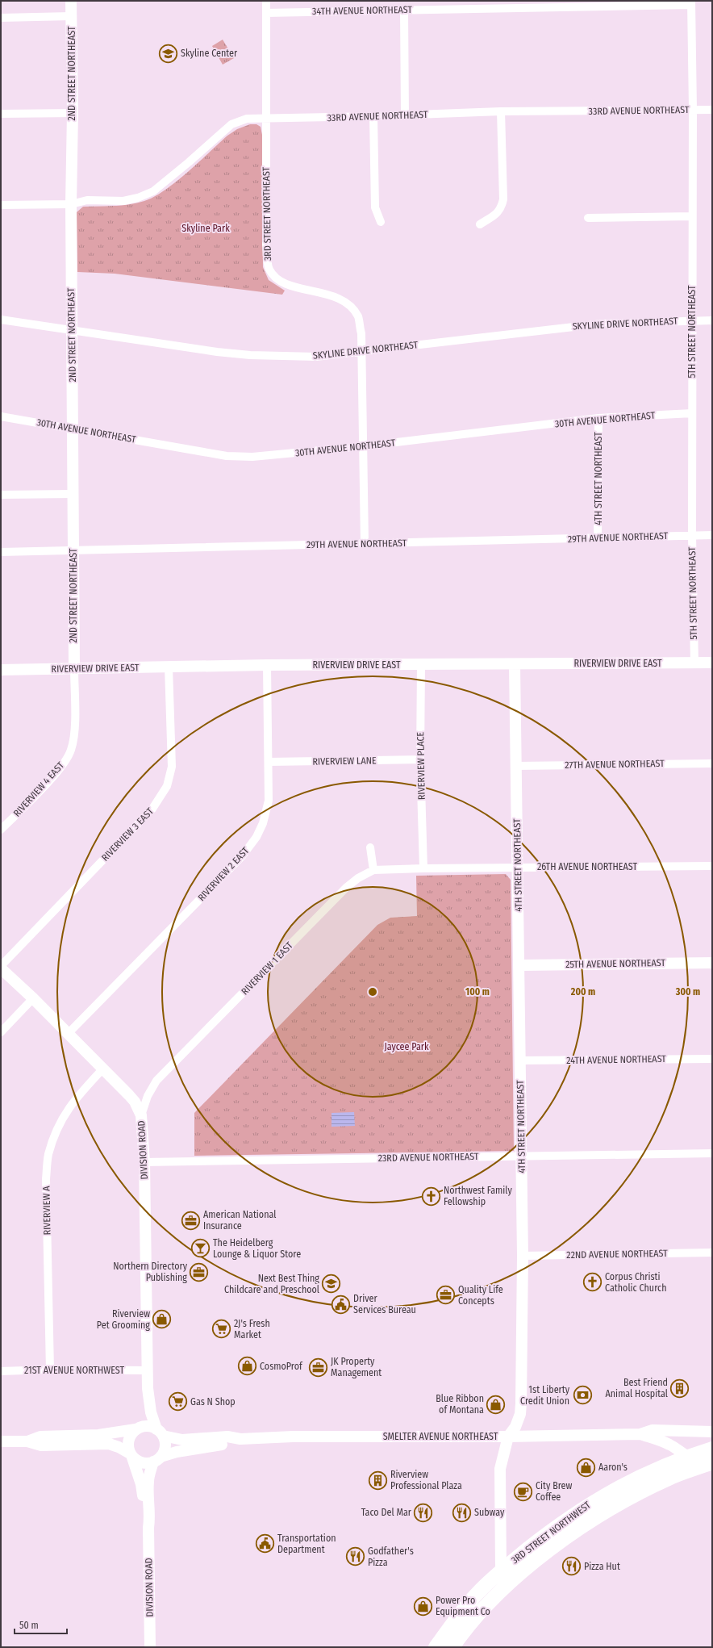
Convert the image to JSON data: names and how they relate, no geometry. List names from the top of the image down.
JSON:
{
  "streets": {
    "highway": ["3RD STREET NORTHWEST"],
    "street": [
      "34TH AVENUE NORTHEAST",
      "2ND STREET NORTHEAST",
      "33RD AVENUE NORTHEAST",
      "3RD STREET NORTHEAST",
      "SKYLINE DRIVE NORTHEAST",
      "5TH STREET NORTHEAST",
      "30TH AVENUE NORTHEAST",
      "4TH STREET NORTHEAST",
      "29TH AVENUE NORTHEAST",
      "RIVERVIEW DRIVE EAST",
      "RIVERVIEW LANE",
      "27TH AVENUE NORTHEAST",
      "RIVERVIEW PLACE",
      "RIVERVIEW 4 EAST",
      "RIVERVIEW 3 EAST",
      "26TH AVENUE NORTHEAST",
      "RIVERVIEW 2 EAST",
      "25TH AVENUE NORTHEAST",
      "RIVERVIEW 1 EAST",
      "24TH AVENUE NORTHEAST",
      "DIVISION ROAD",
      "23RD AVENUE NORTHEAST",
      "RIVERVIEW A",
      "22ND AVENUE NORTHEAST",
      "21ST AVENUE NORTHWEST",
      "SMELTER AVENUE NORTHEAST"
    ]
  },
  "crossings": [
    ["34TH AVENUE NORTHEAST", "3RD STREET NORTHEAST"],
    ["34TH AVENUE NORTHEAST", "5TH STREET NORTHEAST"],
    ["2ND STREET NORTHEAST", "33RD AVENUE NORTHEAST"],
    ["2ND STREET NORTHEAST", "SKYLINE DRIVE NORTHEAST"],
    ["2ND STREET NORTHEAST", "30TH AVENUE NORTHEAST"],
    ["2ND STREET NORTHEAST", "29TH AVENUE NORTHEAST"],
    ["2ND STREET NORTHEAST", "RIVERVIEW DRIVE EAST"],
    ["2ND STREET NORTHEAST", "RIVERVIEW 4 EAST"],
    ["33RD AVENUE NORTHEAST", "3RD STREET NORTHEAST"],
    ["33RD AVENUE NORTHEAST", "5TH STREET NORTHEAST"],
    ["3RD STREET NORTHEAST", "SKYLINE DRIVE NORTHEAST"],
    ["3RD STREET NORTHEAST", "30TH AVENUE NORTHEAST"],
    ["3RD STREET NORTHEAST", "29TH AVENUE NORTHEAST"],
    ["SKYLINE DRIVE NORTHEAST", "5TH STREET NORTHEAST"],
    ["5TH STREET NORTHEAST", "30TH AVENUE NORTHEAST"],
    ["5TH STREET NORTHEAST", "29TH AVENUE NORTHEAST"],
    ["5TH STREET NORTHEAST", "RIVERVIEW DRIVE EAST"],
    ["30TH AVENUE NORTHEAST", "4TH STREET NORTHEAST"],
    ["4TH STREET NORTHEAST", "29TH AVENUE NORTHEAST"],
    ["4TH STREET NORTHEAST", "RIVERVIEW DRIVE EAST"],
    ["4TH STREET NORTHEAST", "27TH AVENUE NORTHEAST"],
    ["4TH STREET NORTHEAST", "26TH AVENUE NORTHEAST"],
    ["4TH STREET NORTHEAST", "25TH AVENUE NORTHEAST"],
    ["4TH STREET NORTHEAST", "24TH AVENUE NORTHEAST"],
    ["4TH STREET NORTHEAST", "23RD AVENUE NORTHEAST"],
    ["4TH STREET NORTHEAST", "22ND AVENUE NORTHEAST"],
    ["4TH STREET NORTHEAST", "SMELTER AVENUE NORTHEAST"],
    ["4TH STREET NORTHEAST", "3RD STREET NORTHWEST"],
    ["RIVERVIEW DRIVE EAST", "RIVERVIEW PLACE"],
    ["RIVERVIEW DRIVE EAST", "RIVERVIEW 4 EAST"],
    ["RIVERVIEW DRIVE EAST", "RIVERVIEW 3 EAST"],
    ["RIVERVIEW DRIVE EAST", "RIVERVIEW 2 EAST"],
    ["RIVERVIEW LANE", "RIVERVIEW PLACE"],
    ["RIVERVIEW LANE", "RIVERVIEW 2 EAST"],
    ["RIVERVIEW PLACE", "26TH AVENUE NORTHEAST"],
    ["RIVERVIEW PLACE", "RIVERVIEW 1 EAST"],
    ["RIVERVIEW 3 EAST", "DIVISION ROAD"],
    ["26TH AVENUE NORTHEAST", "RIVERVIEW 1 EAST"],
    ["RIVERVIEW 2 EAST", "DIVISION ROAD"],
    ["RIVERVIEW 1 EAST", "DIVISION ROAD"],
    ["DIVISION ROAD", "23RD AVENUE NORTHEAST"],
    ["DIVISION ROAD", "RIVERVIEW A"],
    ["DIVISION ROAD", "21ST AVENUE NORTHWEST"],
    ["DIVISION ROAD", "SMELTER AVENUE NORTHEAST"],
    ["RIVERVIEW A", "21ST AVENUE NORTHWEST"],
    ["SMELTER AVENUE NORTHEAST", "3RD STREET NORTHWEST"]
  ],
  "parks": ["Skyline Park", "Jaycee Park"],
  "places": {
    "school or university": ["Skyline Center", "Next Best Thing Childcare and Preschool"],
    "church": ["Northwest Family Fellowship", "Corpus Christi Catholic Church"],
    "office": [
      "American National Insurance",
      "Northern Directory Publishing",
      "Quality Life Concepts",
      "JK Property Management"
    ],
    "bar": ["The Heidelberg Lounge & Liquor Store"],
    "public building": ["Driver Services Bureau", "Transportation Department"],
    "shop": [
      "Riverview Pet Grooming",
      "CosmoProf",
      "Blue Ribbon of Montana",
      "Aaron's",
      "Power Pro Equipment Co"
    ],
    "supermarket": ["2J's Fresh Market", "Gas N Shop"],
    "building": ["Best Friend Animal Hospital", "Riverview Professional Plaza"],
    "bank": ["1st Liberty Credit Union"],
    "cafe": ["City Brew Coffee"],
    "restaurant": [
      "Taco Del Mar",
      "Subway",
      "Godfather's Pizza",
      "Pizza Hut"
    ]
  },
  "scale_bar": "50 m",
  "rings": ["100 m", "200 m", "300 m"]
}
